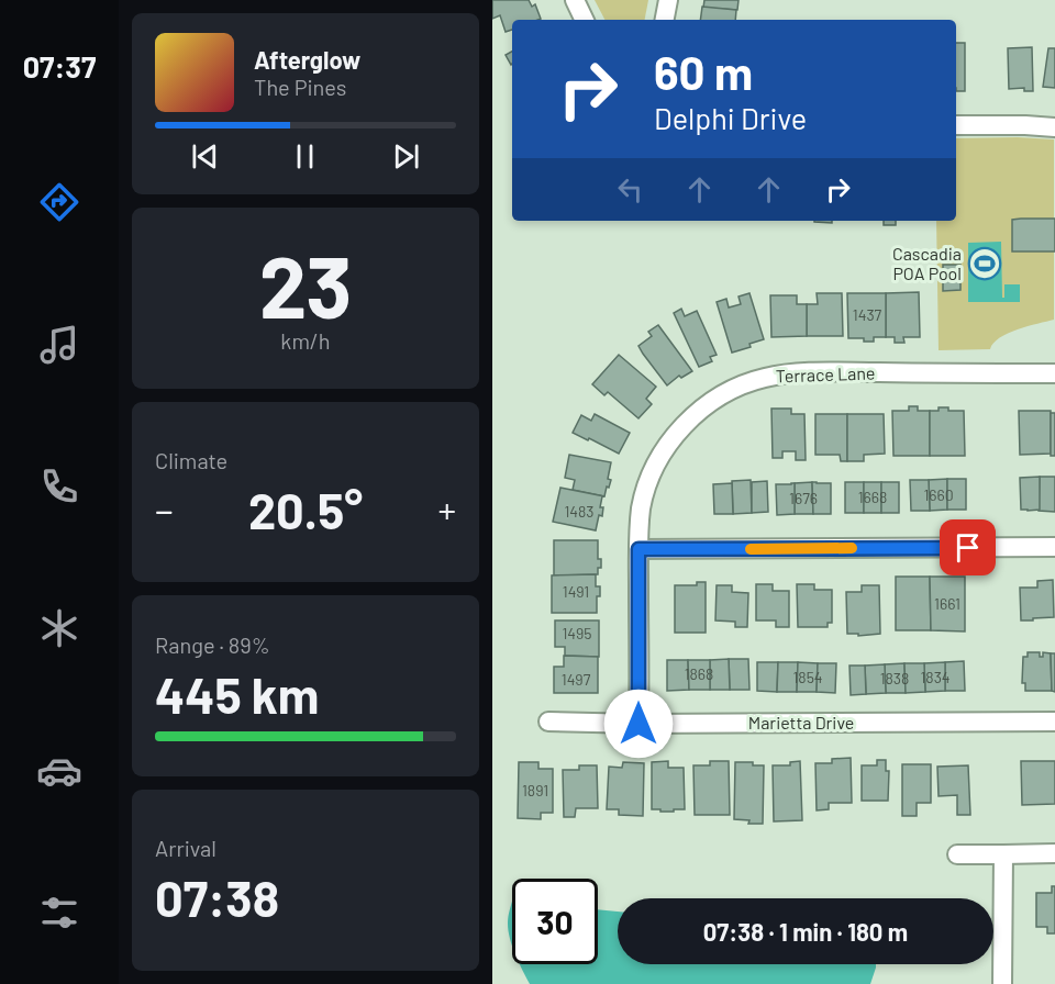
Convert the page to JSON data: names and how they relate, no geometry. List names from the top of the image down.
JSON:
{
  "streets": {
    "street": ["Terrace Lane", "Marietta Drive"]
  },
  "crossings": [
    ["Terrace Lane", "Marietta Drive"]
  ],
  "places": {
    "sports": ["Cascadia POA Pool"]
  },
  "house_numbers": [
    "1437",
    "1660",
    "1668",
    "1676",
    "1483",
    "1491",
    "1661",
    "1495",
    "1868",
    "1854",
    "1834",
    "1838",
    "1497",
    "1891"
  ],
  "page": {
    "tabs": "07:37",
    "turn": ["60 m", "Delphi Drive"],
    "song": ["Afterglow", "The Pines"],
    "tile": [
      ["23", "km/h"],
      "Climate",
      ["Range · 89%", "445 km"],
      ["Arrival", "07:38"]
    ],
    "heat": ["−", "20.5°", "+"],
    "limit": "30",
    "trip": "07:38 · 1 min · 180 m"
  }
}
